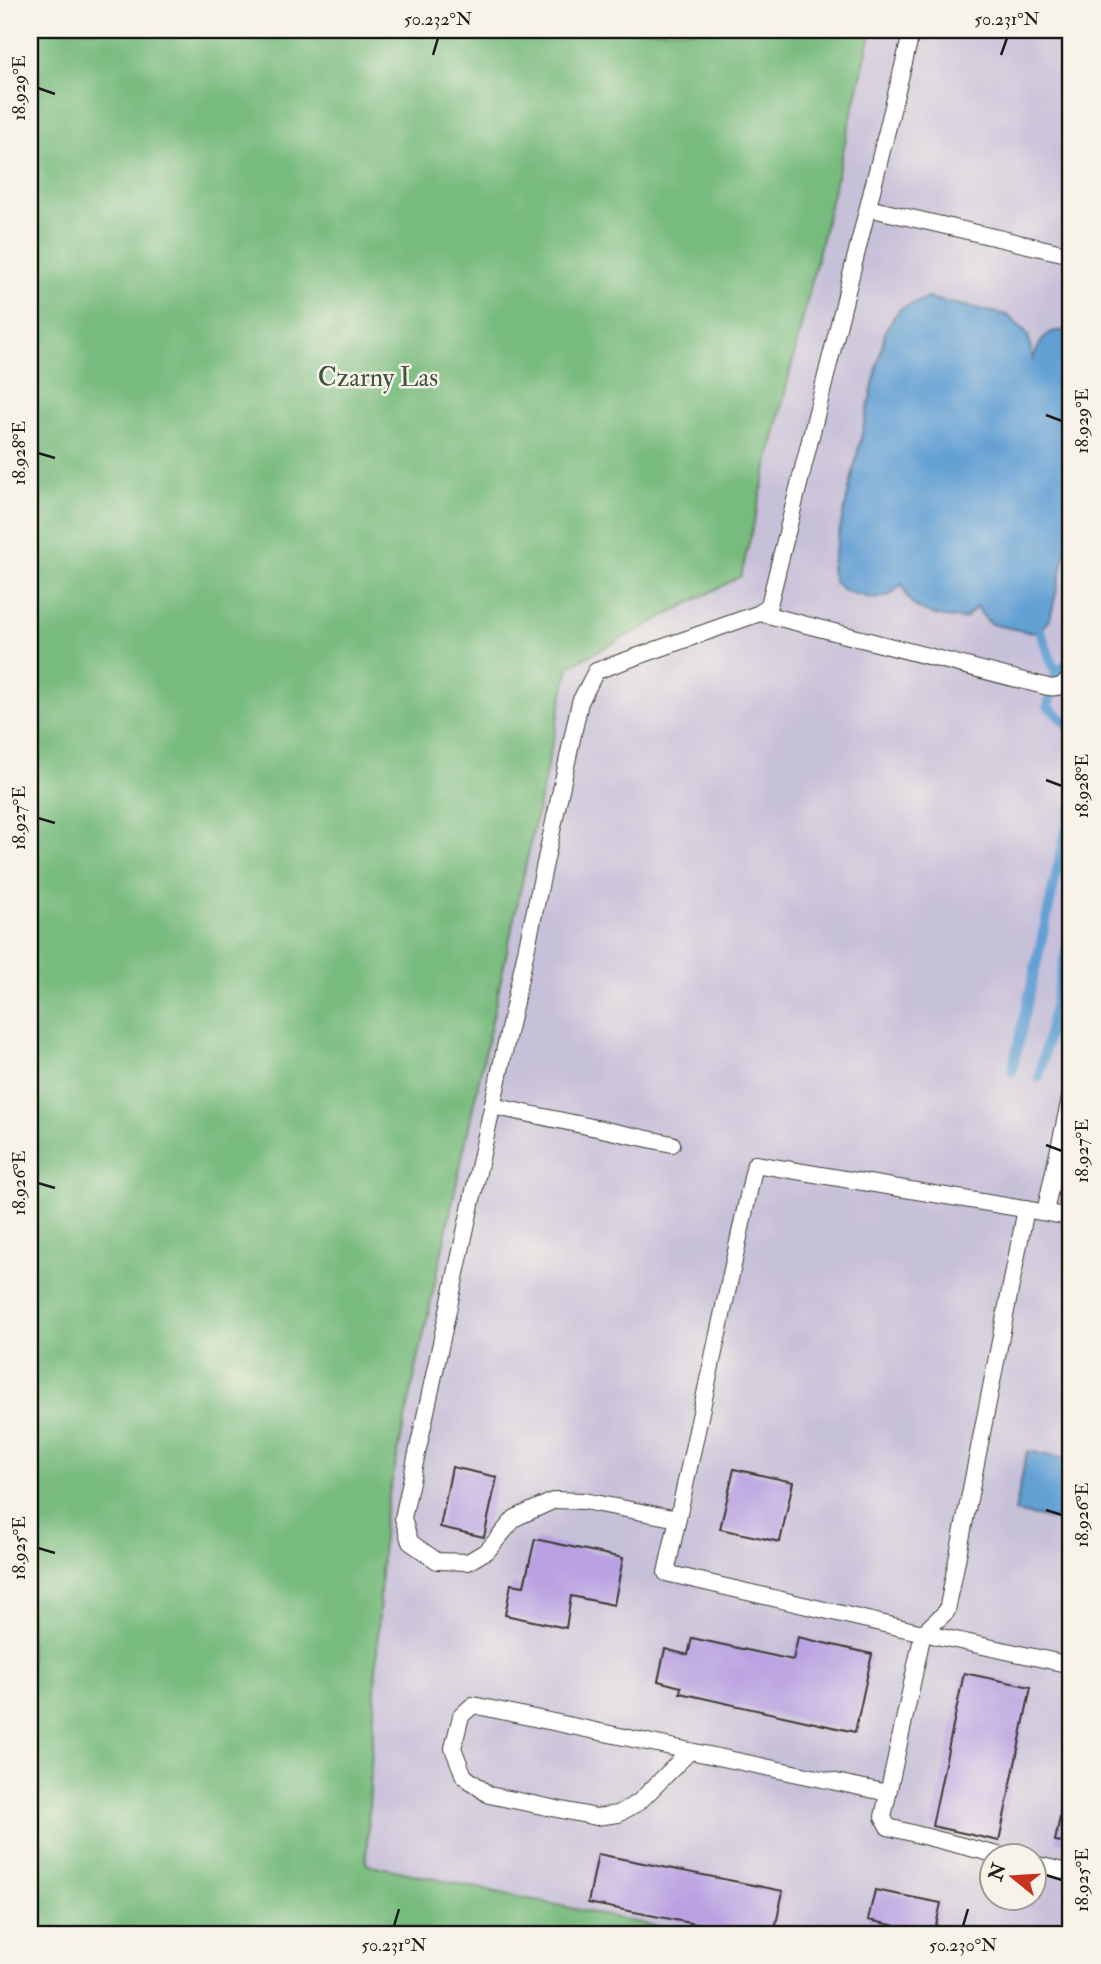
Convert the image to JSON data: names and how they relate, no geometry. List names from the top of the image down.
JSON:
{
  "parks": ["Czarny Las"],
  "north": "left",
  "coordinates": [
    "50.232°N",
    "50.231°N",
    "18.929°E",
    "18.928°E",
    "18.927°E",
    "18.926°E",
    "18.925°E",
    "50.230°N"
  ]
}
